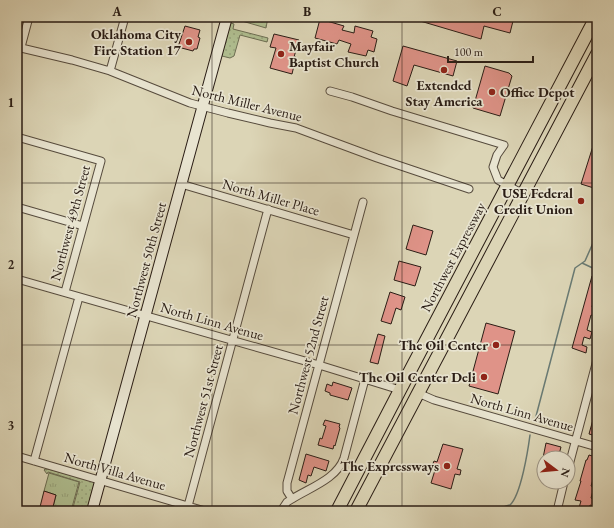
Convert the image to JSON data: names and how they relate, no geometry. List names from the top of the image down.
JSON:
{
  "streets": {
    "highway": ["Northwest Expressway"],
    "street": [
      "North Miller Avenue",
      "North Miller Place",
      "Northwest 49th Street",
      "Northwest 50th Street",
      "North Linn Avenue",
      "Northwest 52nd Street",
      "Northwest 51st Street",
      "North Villa Avenue"
    ]
  },
  "crossings": [
    ["North Miller Avenue", "Northwest 50th Street"],
    ["North Miller Place", "Northwest 50th Street"],
    ["North Miller Place", "Northwest 52nd Street"],
    ["North Miller Place", "Northwest 51st Street"],
    ["Northwest 49th Street", "North Linn Avenue"],
    ["Northwest Expressway", "North Linn Avenue"],
    ["Northwest 50th Street", "North Linn Avenue"],
    ["Northwest 50th Street", "North Villa Avenue"],
    ["North Linn Avenue", "Northwest 52nd Street"],
    ["North Linn Avenue", "Northwest 51st Street"],
    ["Northwest 51st Street", "North Villa Avenue"]
  ],
  "places": [
    "Oklahoma City Fire Station 17",
    "Mayfair Baptist Church",
    "Extended Stay America",
    "Office Depot",
    "USE Federal Credit Union",
    "The Oil Center",
    "The Oil Center Deli",
    "The Expressways"
  ],
  "scale_bar": "100 m",
  "north": "right",
  "grid": {
    "columns": ["A", "B", "C"],
    "rows": ["1", "2", "3"]
  }
}
